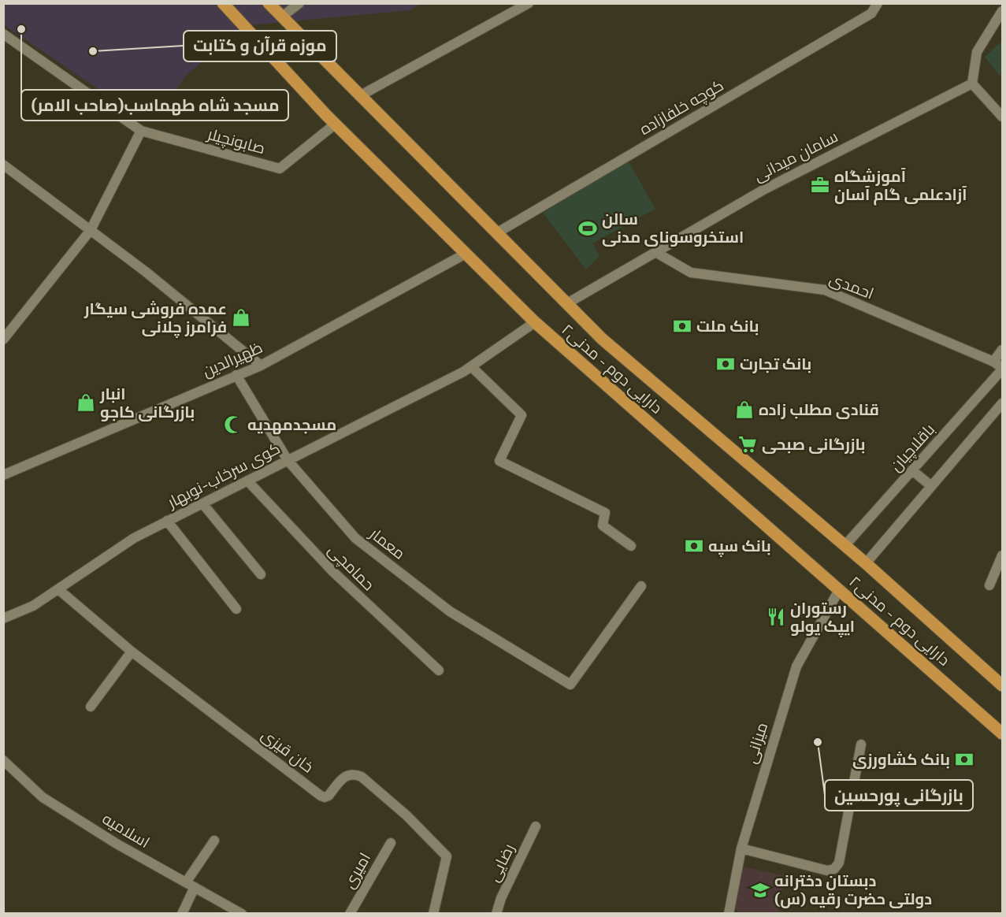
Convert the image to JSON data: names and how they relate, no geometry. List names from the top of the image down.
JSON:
{
  "streets": {
    "main road": ["دارایی دوم - مدنی۲"],
    "street": [
      "کوچه خلفازاده",
      "صابونچیلر",
      "سامان میدانی",
      "احمدی",
      "ظهیرالدین",
      "باقلاچیان",
      "کوی سرخاب-نوبهار",
      "معمار",
      "حمامچی",
      "میزانی",
      "خان قیزی",
      "اسلامیه",
      "رضایی",
      "امیری"
    ]
  },
  "crossings": [
    ["کوچه خلفازاده", "دارایی دوم - مدنی۲"],
    ["صابونچیلر", "دارایی دوم - مدنی۲"],
    ["سامان میدانی", "احمدی"],
    ["سامان میدانی", "دارایی دوم - مدنی۲"],
    ["احمدی", "باقلاچیان"],
    ["ظهیرالدین", "دارایی دوم - مدنی۲"],
    ["ظهیرالدین", "معمار"],
    ["دارایی دوم - مدنی۲", "باقلاچیان"],
    ["دارایی دوم - مدنی۲", "کوی سرخاب-نوبهار"],
    ["دارایی دوم - مدنی۲", "میزانی"],
    ["کوی سرخاب-نوبهار", "معمار"],
    ["کوی سرخاب-نوبهار", "حمامچی"],
    ["کوی سرخاب-نوبهار", "خان قیزی"]
  ],
  "places": {
    "other": ["مسجد شاه طهماسب(صاحب الامر)", "موزه قرآن و کتابت", "بازرگانی پورحسین"],
    "office": ["آموزشگاه آزادعلمی گام آسان"],
    "sports": ["سالن استخروسونای مدنی"],
    "shop": ["عمده فروشی سیگار فرامرز چلانی", "انبار بازرگانی کاجو", "قنادی مطلب زاده"],
    "bank": [
      "بانک ملت",
      "بانک تجارت",
      "بانک سپه",
      "بانک کشاورزی"
    ],
    "mosque": ["مسجدمهدیه"],
    "supermarket": ["بازرگانی صبحی"],
    "restaurant": ["رستوران ایپک یولو"],
    "school or university": ["دبستان دخترانه دولتی حضرت رقیه (س)"]
  }
}
